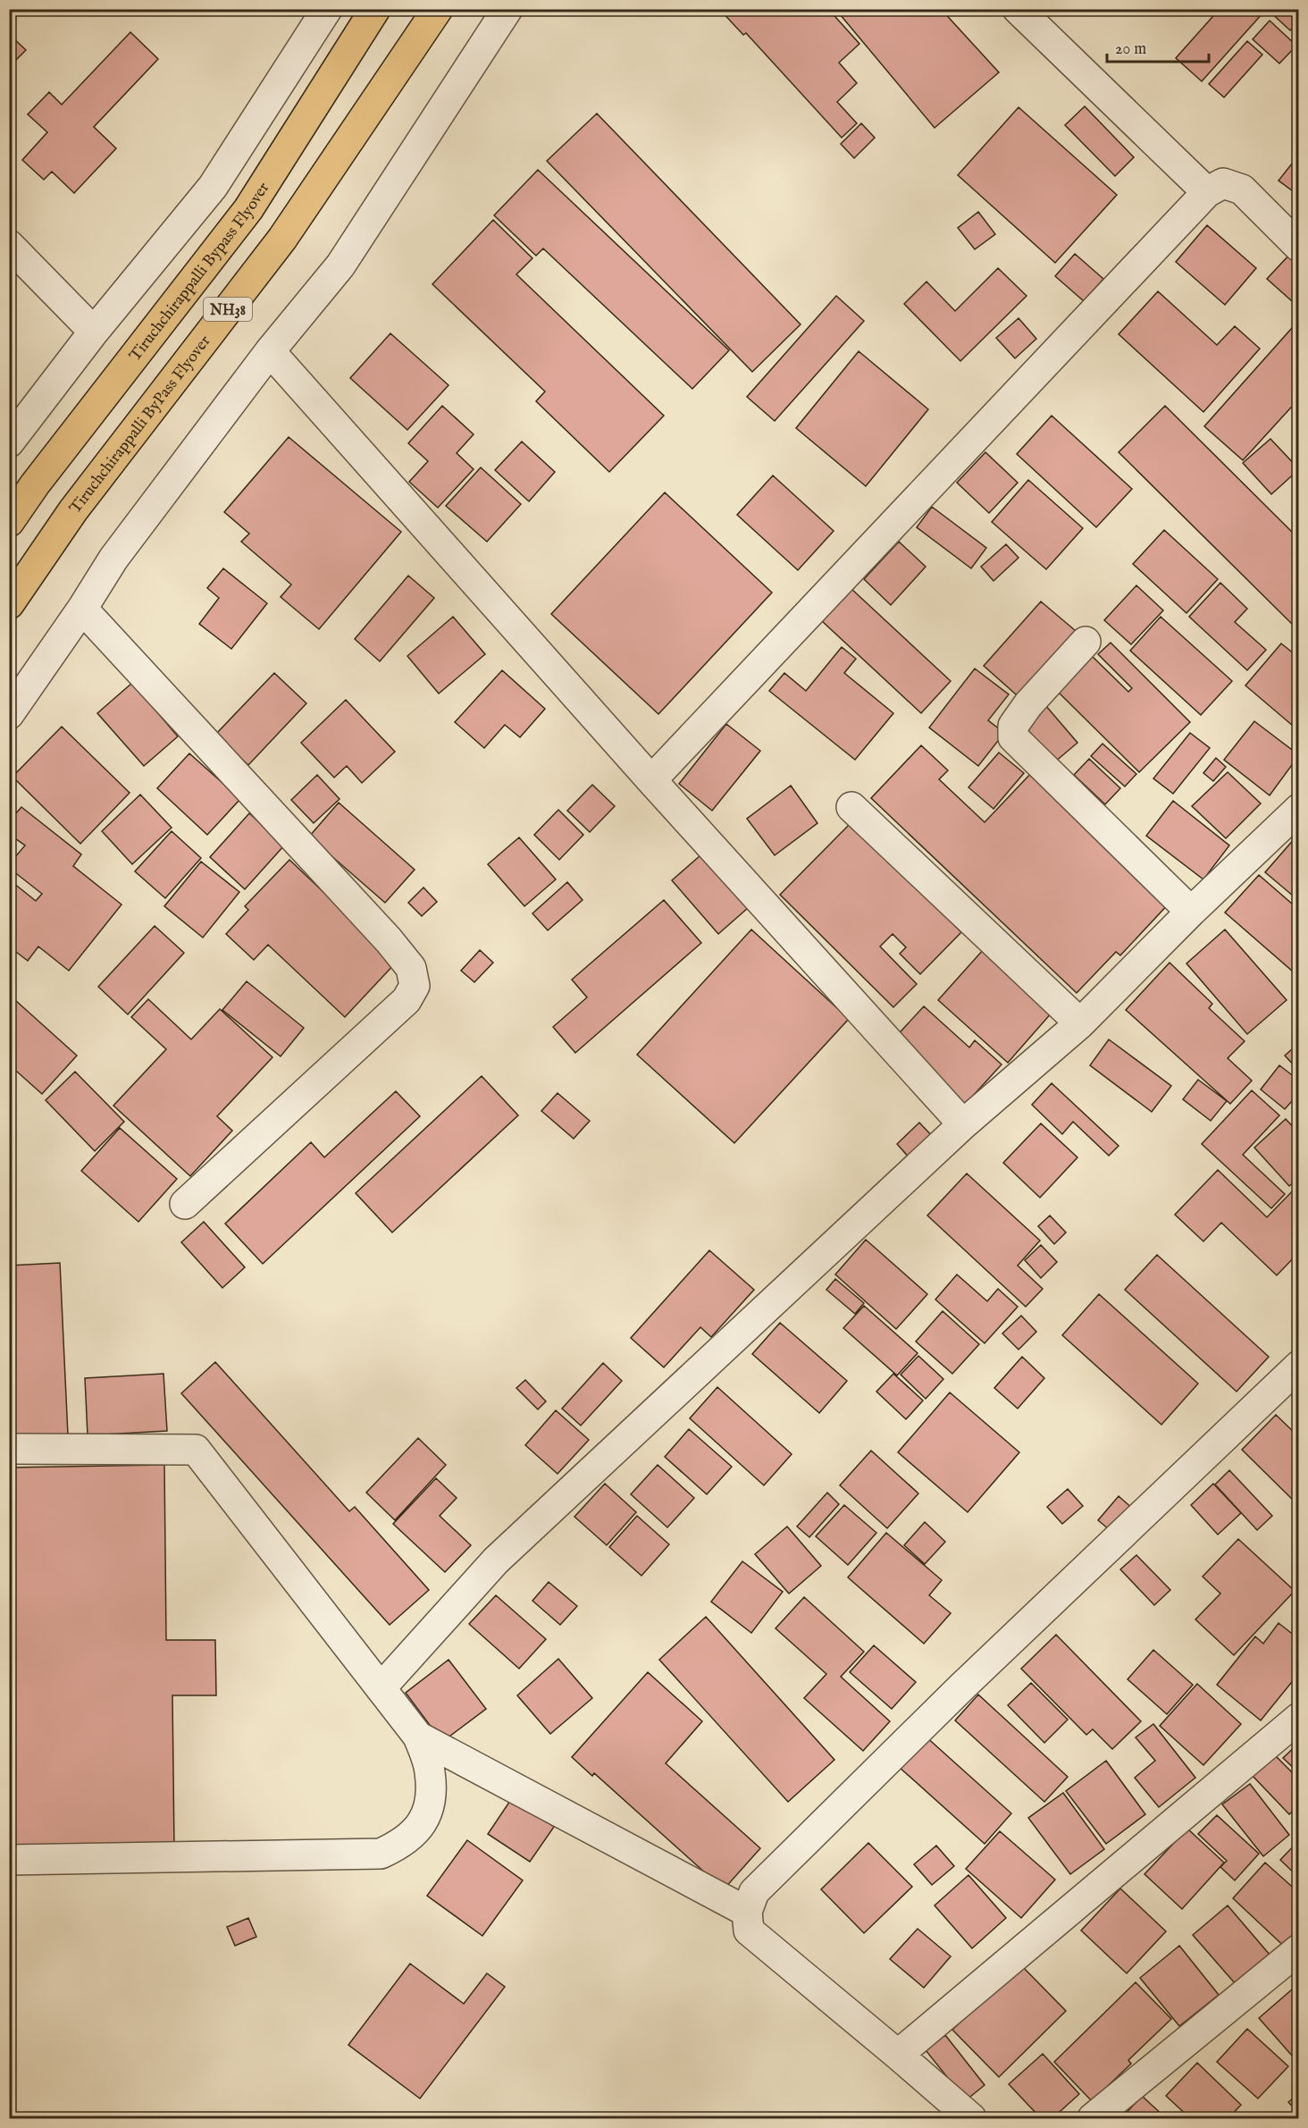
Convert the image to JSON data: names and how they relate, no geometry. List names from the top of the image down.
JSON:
{
  "streets": {
    "highway": ["Tiruchchirappalli Bypass Flyover", "NH38", "Tiruchchirappalli ByPass Flyover"]
  },
  "scale_bar": "20 m"
}
